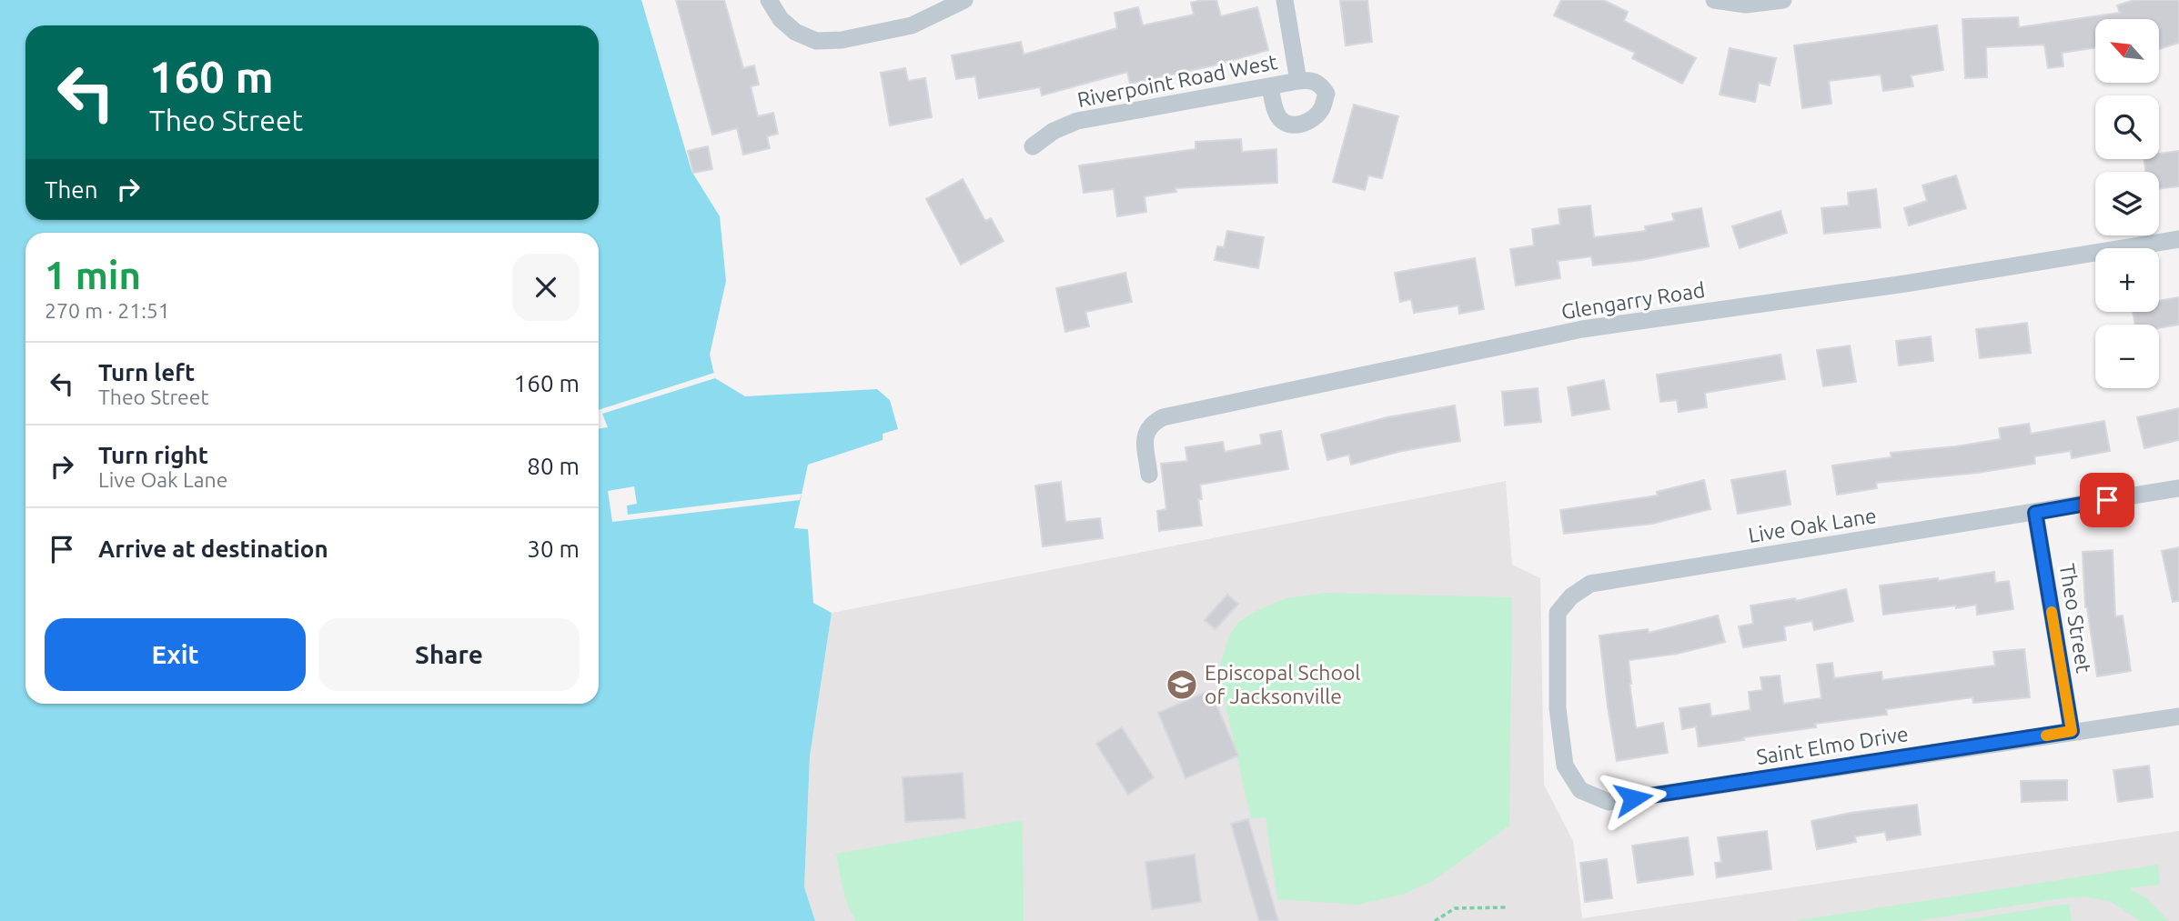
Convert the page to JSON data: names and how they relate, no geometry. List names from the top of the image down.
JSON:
{
  "streets": {
    "street": [
      "Riverpoint Road West",
      "Glengarry Road",
      "Live Oak Lane",
      "Theo Street",
      "Saint Elmo Drive"
    ]
  },
  "crossings": [
    ["Live Oak Lane", "Theo Street"],
    ["Live Oak Lane", "Saint Elmo Drive"],
    ["Theo Street", "Saint Elmo Drive"]
  ],
  "places": {
    "school or university": ["Episcopal School of Jacksonville"]
  },
  "north": "top left",
  "page": {
    "map_buttons": ["+", "−"],
    "turn": ["160 m", "Theo Street"],
    "then": "Then",
    "heading": ["1 min", "270 m · 21:51"],
    "list": [
      {
        "name": "Turn left",
        "note": "Theo Street",
        "value": "160 m"
      },
      {
        "name": "Turn right",
        "note": "Live Oak Lane",
        "value": "80 m"
      },
      {
        "name": "Arrive at destination",
        "value": "30 m"
      }
    ],
    "buttons": ["Exit", "Share"]
  }
}
